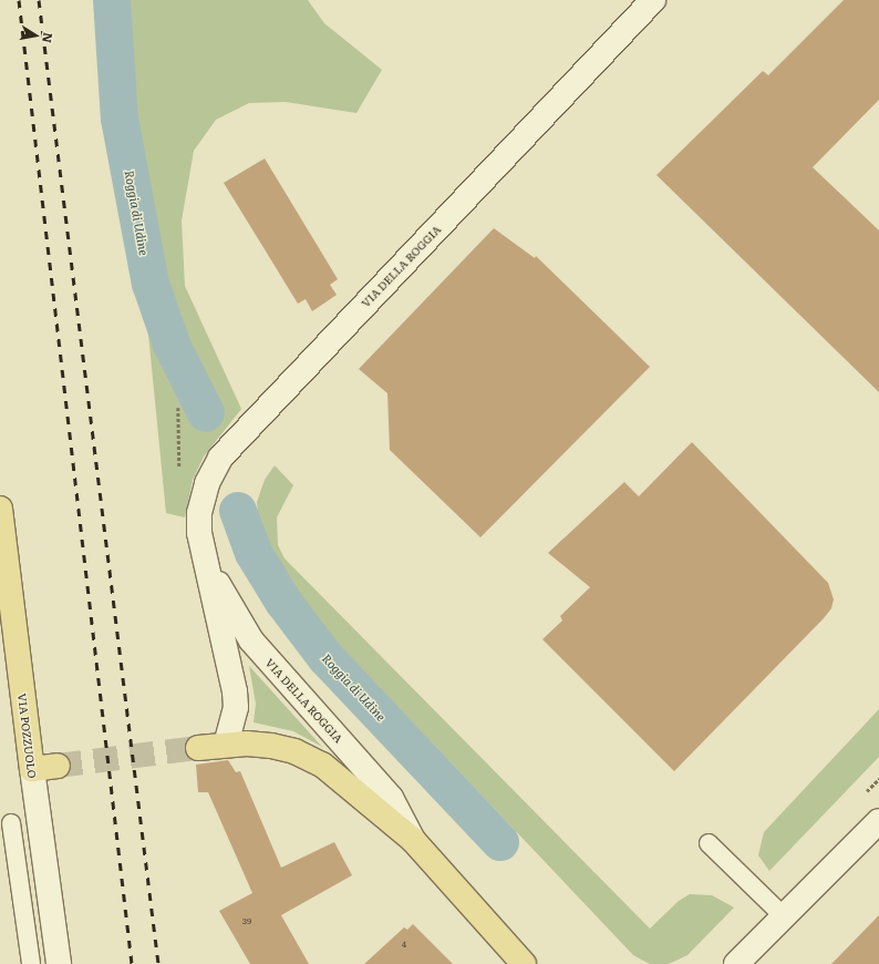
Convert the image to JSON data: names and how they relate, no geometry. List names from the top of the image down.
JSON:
{
  "streets": {
    "main road": ["VIA POZZUOLO"],
    "street": ["VIA DELLA ROGGIA"]
  },
  "water": ["Roggia di Udine"],
  "house_numbers": ["39", "4"],
  "north": "right"
}
